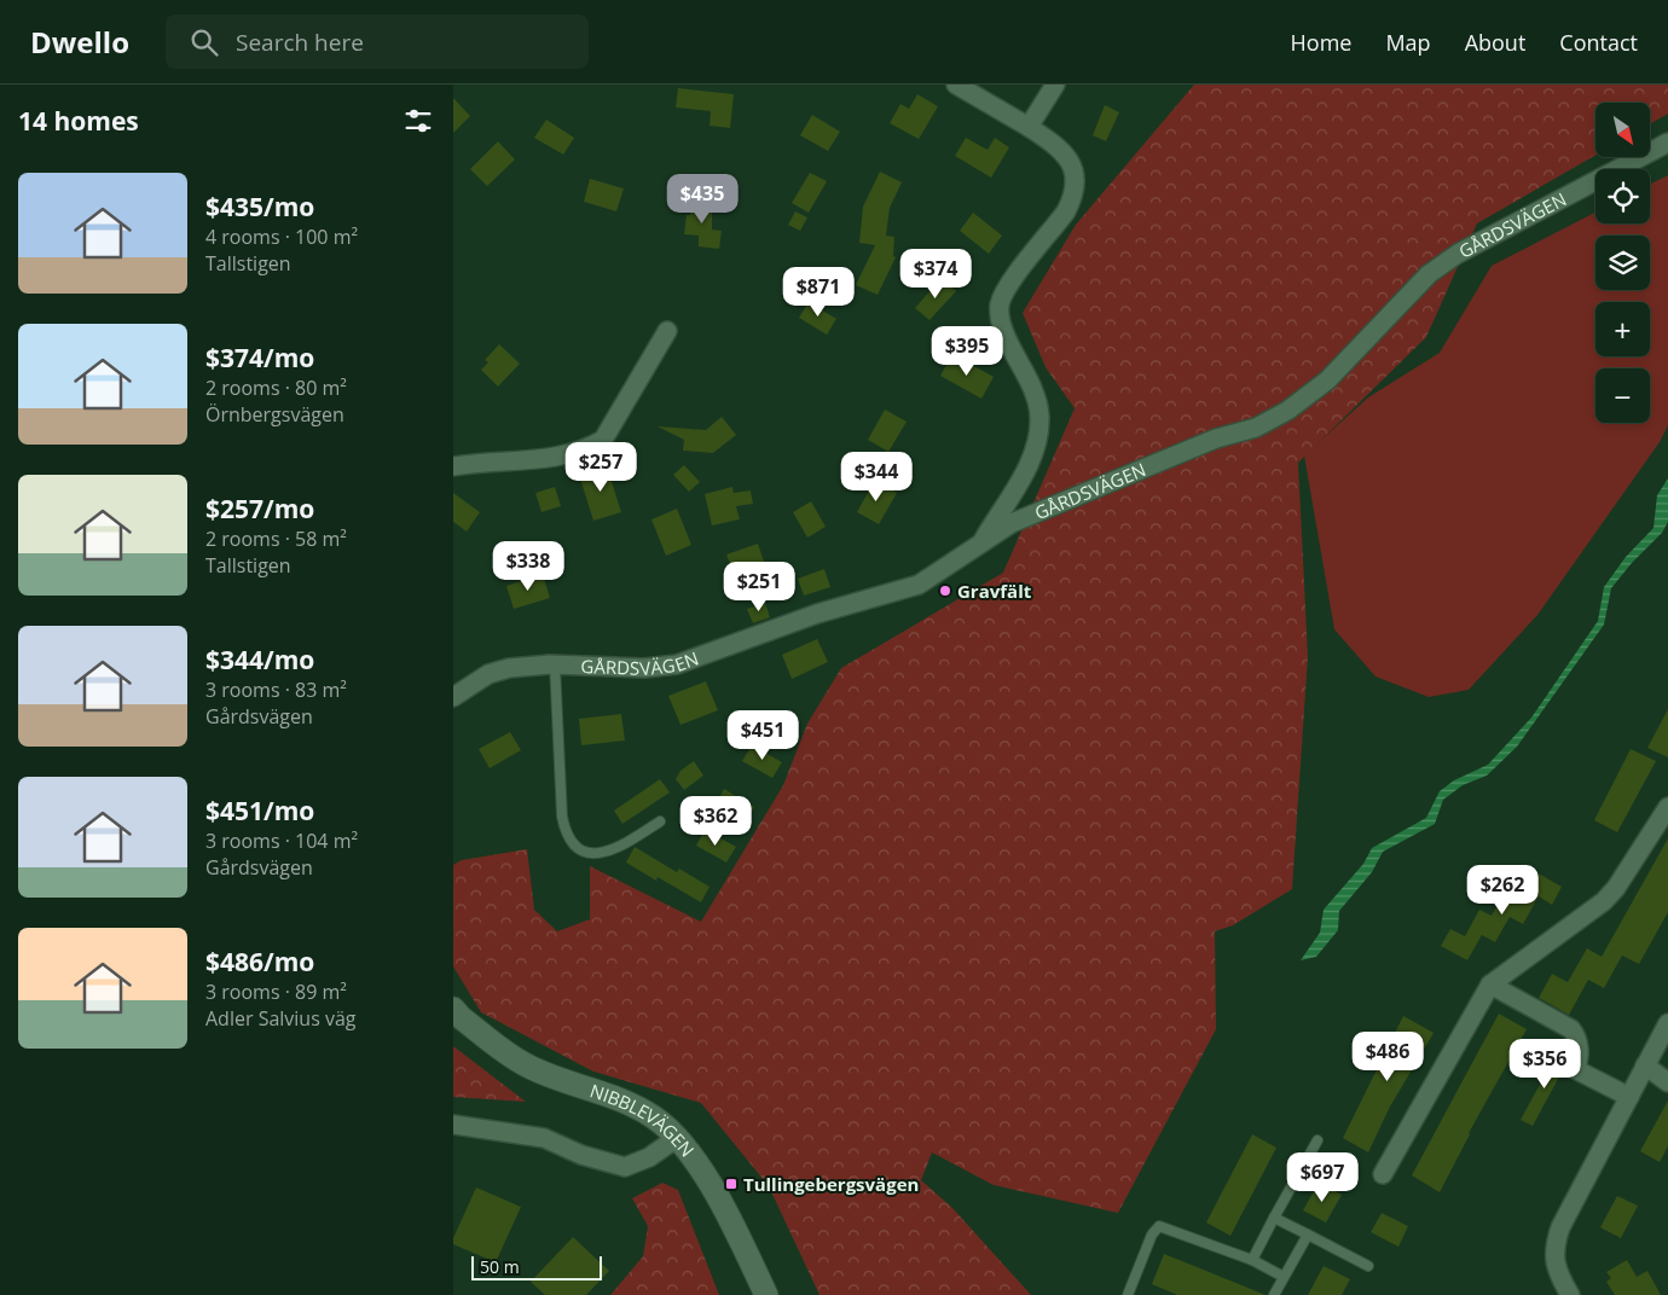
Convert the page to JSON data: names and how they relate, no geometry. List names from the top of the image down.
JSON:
{
  "streets": {
    "street": ["GÅRDSVÄGEN", "NIBBLEVÄGEN"]
  },
  "places": {
    "other": ["Gravfält"],
    "transit": ["Tullingebergsvägen"]
  },
  "scale_bar": "50 m",
  "north": "bottom right",
  "page": {
    "header": "Dwello",
    "search": "Search here",
    "nav": [
      "Home",
      "Map",
      "About",
      "Contact"
    ],
    "heading": "14 homes",
    "map_buttons": ["+", "−"],
    "list": [
      {
        "name": "$435/mo",
        "note": "4 rooms · 100 m² · Tallstigen"
      },
      {
        "name": "$374/mo",
        "note": "2 rooms · 80 m² · Örnbergsvägen"
      },
      {
        "name": "$257/mo",
        "note": "2 rooms · 58 m² · Tallstigen"
      },
      {
        "name": "$344/mo",
        "note": "3 rooms · 83 m² · Gårdsvägen"
      },
      {
        "name": "$451/mo",
        "note": "3 rooms · 104 m² · Gårdsvägen"
      },
      {
        "name": "$486/mo",
        "note": "3 rooms · 89 m² · Adler Salvius väg"
      }
    ],
    "price": [
      "$435",
      "$374",
      "$871",
      "$395",
      "$257",
      "$344",
      "$338",
      "$251",
      "$451",
      "$362",
      "$262",
      "$486",
      "$356",
      "$697"
    ],
    "scale": "50 m"
  }
}
